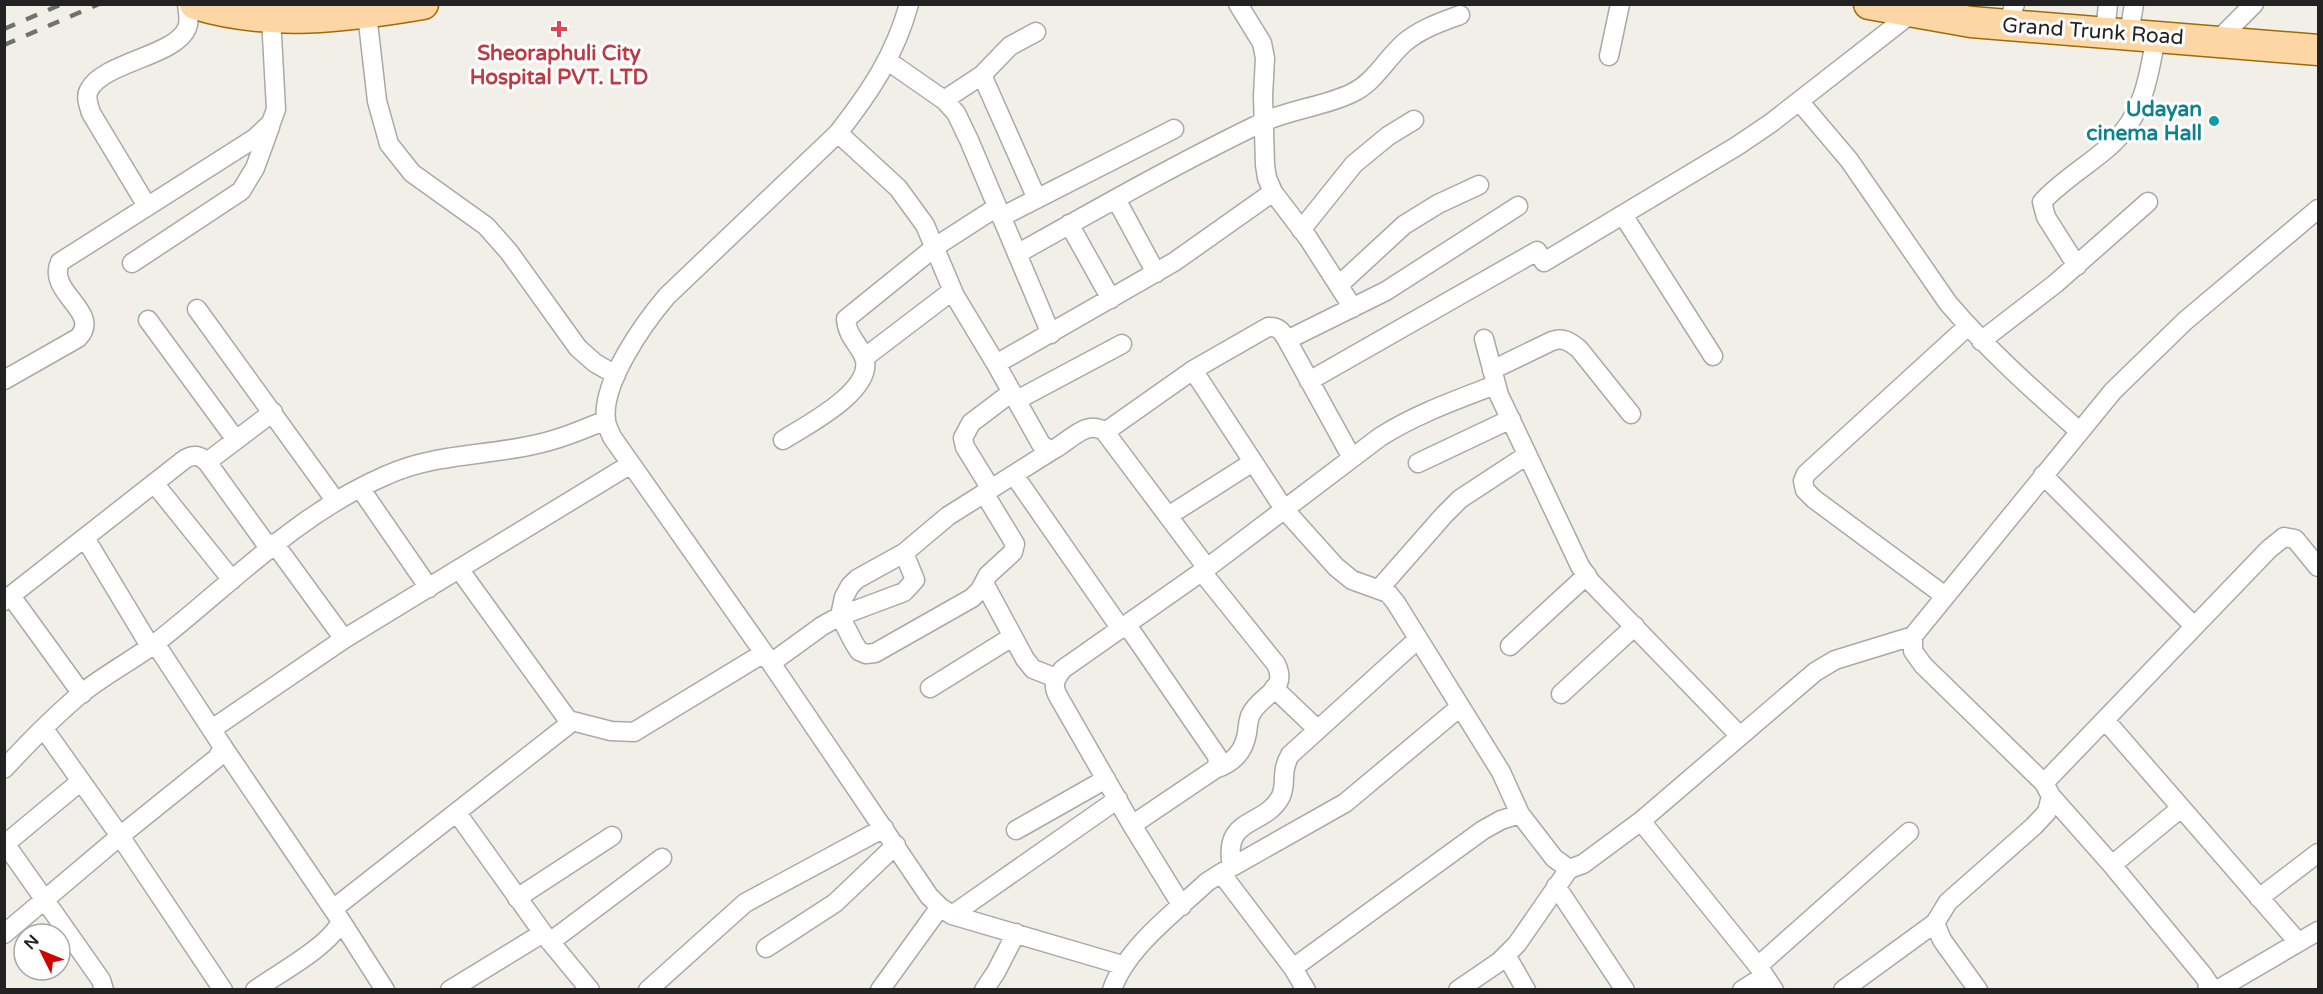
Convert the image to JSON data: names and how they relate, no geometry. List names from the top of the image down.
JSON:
{
  "streets": {
    "main road": ["Grand Trunk Road"]
  },
  "places": {
    "health": ["Sheoraphuli City Hospital PVT. LTD"],
    "other": ["Udayan cinema Hall"]
  },
  "north": "top left"
}
